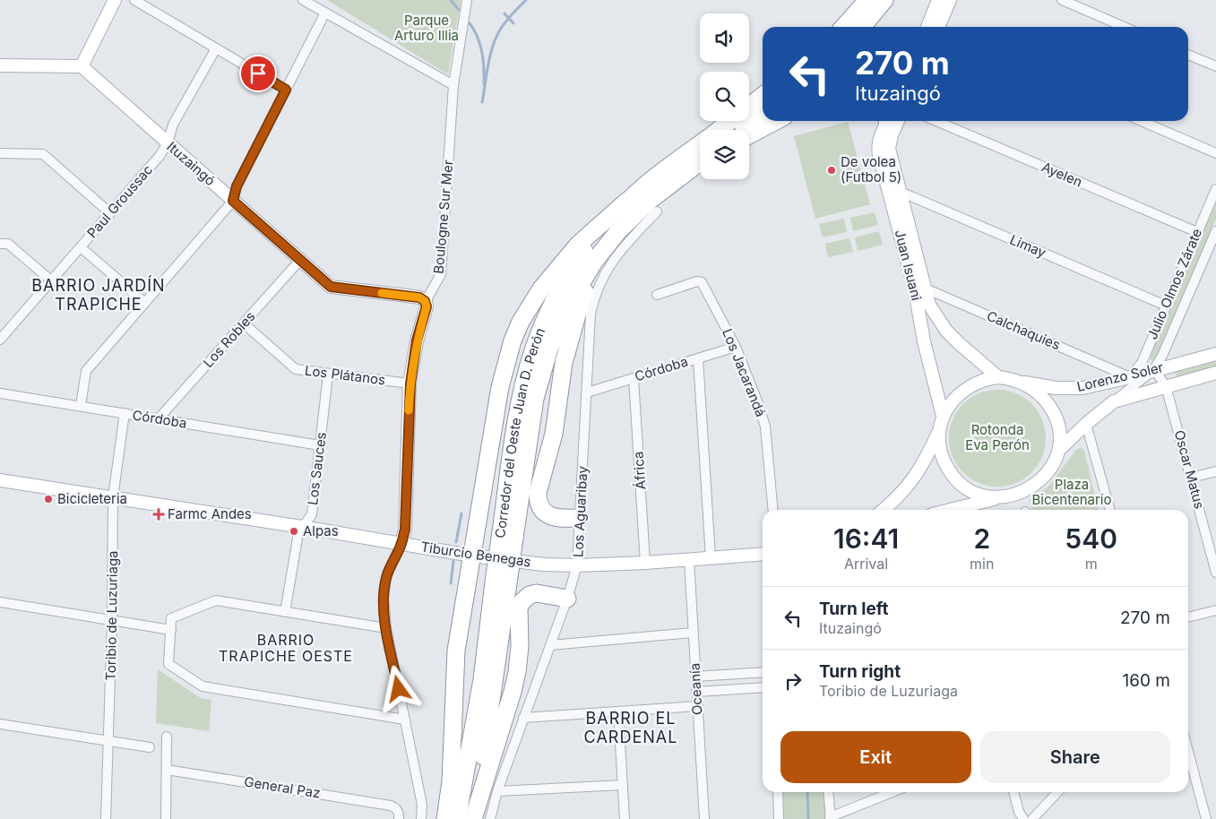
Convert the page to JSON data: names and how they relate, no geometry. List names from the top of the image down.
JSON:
{
  "streets": {
    "highway": ["Corredor del Oeste Juan D. Perón"],
    "street": [
      "Ituzaingó",
      "Ayelen",
      "Paul Groussac",
      "Boulogne Sur Mer",
      "Limay",
      "Juan Isuani",
      "Julio Olmos Zárate",
      "Calchaquies",
      "Los Robles",
      "Córdoba",
      "Los Jacarandá",
      "Los Plátanos",
      "Lorenzo Soler",
      "Los Sauces",
      "Oscar Matus",
      "África",
      "Los Aguaribay",
      "Tiburcio Benegas",
      "Toribio de Luzuriaga",
      "Oceanía",
      "General Paz"
    ]
  },
  "crossings": [
    ["Ituzaingó", "Paul Groussac"],
    ["Ituzaingó", "Boulogne Sur Mer"],
    ["Ituzaingó", "Los Robles"],
    ["Ayelen", "Julio Olmos Zárate"],
    ["Boulogne Sur Mer", "Los Plátanos"],
    ["Boulogne Sur Mer", "Tiburcio Benegas"],
    ["Limay", "Juan Isuani"],
    ["Limay", "Julio Olmos Zárate"],
    ["Juan Isuani", "Calchaquies"],
    ["Juan Isuani", "Lorenzo Soler"],
    ["Julio Olmos Zárate", "Calchaquies"],
    ["Julio Olmos Zárate", "Lorenzo Soler"],
    ["Julio Olmos Zárate", "Oscar Matus"],
    ["Calchaquies", "Lorenzo Soler"],
    ["Los Robles", "Córdoba"],
    ["Los Robles", "Los Plátanos"],
    ["Córdoba", "Los Jacarandá"],
    ["Córdoba", "Los Sauces"],
    ["Córdoba", "África"],
    ["Córdoba", "Los Aguaribay"],
    ["Córdoba", "Toribio de Luzuriaga"],
    ["Los Plátanos", "Los Sauces"],
    ["Lorenzo Soler", "Oscar Matus"],
    ["Corredor del Oeste Juan D. Perón", "Los Aguaribay"],
    ["Los Sauces", "Tiburcio Benegas"],
    ["África", "Tiburcio Benegas"],
    ["Los Aguaribay", "Tiburcio Benegas"],
    ["Tiburcio Benegas", "Toribio de Luzuriaga"],
    ["Tiburcio Benegas", "Oceanía"]
  ],
  "districts": ["BARRIO JARDÍN TRAPICHE", "BARRIO TRAPICHE OESTE", "BARRIO EL CARDENAL"],
  "parks": ["Parque Arturo Illia", "Rotonda Eva Perón", "Plaza Bicentenario"],
  "places": {
    "other": ["De volea (Futbol 5)", "Bicicleteria", "Alpas"],
    "health": ["Farmc Andes"]
  },
  "page": {
    "turn": ["270 m", "Ituzaingó"],
    "eta": [
      "16:41",
      "Arrival",
      "2",
      "min",
      "540",
      "m"
    ],
    "list": [
      {
        "name": "Turn left",
        "note": "Ituzaingó",
        "value": "270 m"
      },
      {
        "name": "Turn right",
        "note": "Toribio de Luzuriaga",
        "value": "160 m"
      }
    ],
    "buttons": ["Exit", "Share"]
  }
}
